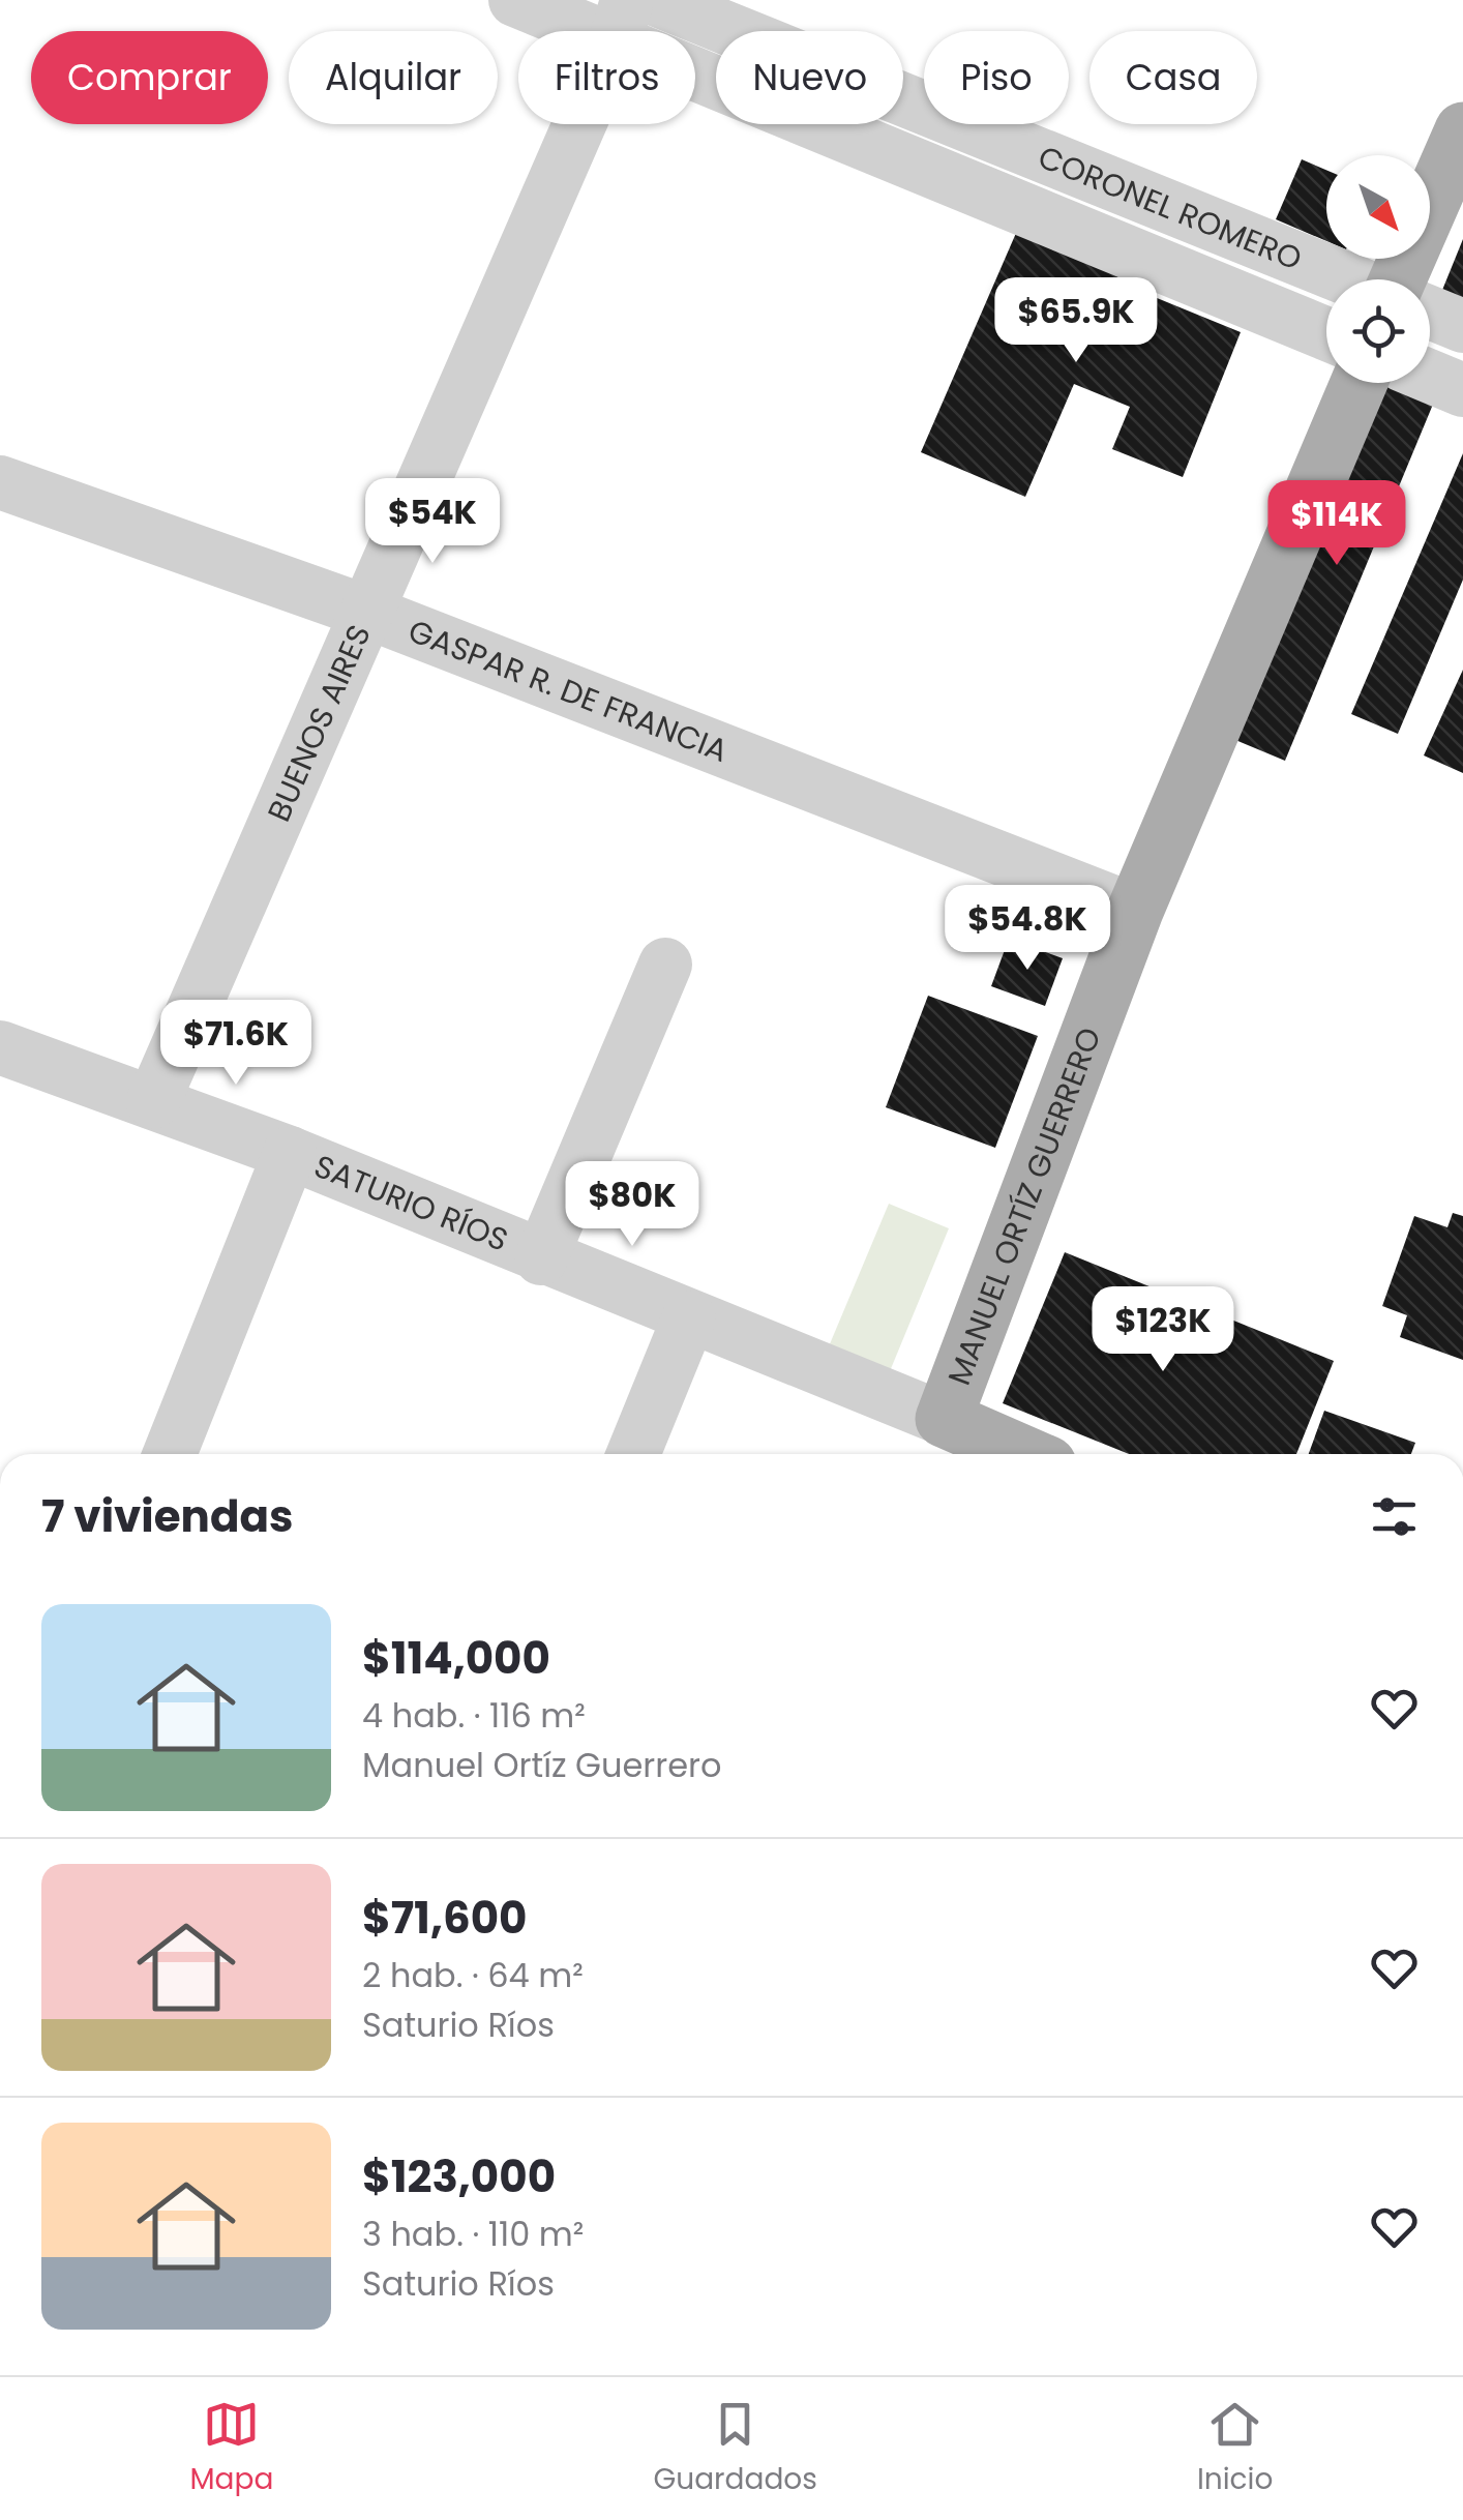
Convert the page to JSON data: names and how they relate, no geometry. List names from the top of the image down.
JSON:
{
  "streets": {
    "main road": ["SATURIO RÍOS", "MANUEL ORTÍZ GUERRERO"],
    "street": ["CORONEL ROMERO", "GASPAR R. DE FRANCIA", "BUENOS AIRES"]
  },
  "crossings": [
    ["CORONEL ROMERO", "BUENOS AIRES"],
    ["GASPAR R. DE FRANCIA", "BUENOS AIRES"],
    ["GASPAR R. DE FRANCIA", "MANUEL ORTÍZ GUERRERO"],
    ["BUENOS AIRES", "SATURIO RÍOS"],
    ["SATURIO RÍOS", "MANUEL ORTÍZ GUERRERO"]
  ],
  "north": "bottom right",
  "page": {
    "chip": [
      "Comprar",
      "Alquilar",
      "Filtros",
      "Nuevo",
      "Piso",
      "Casa"
    ],
    "price": [
      "$65.9K",
      "$54K",
      "$114K",
      "$54.8K",
      "$71.6K",
      "$80K",
      "$123K"
    ],
    "heading": "7 viviendas",
    "list": [
      {
        "name": "$114,000",
        "note": "4 hab. · 116 m² · Manuel Ortíz Guerrero"
      },
      {
        "name": "$71,600",
        "note": "2 hab. · 64 m² · Saturio Ríos"
      },
      {
        "name": "$123,000",
        "note": "3 hab. · 110 m² · Saturio Ríos"
      }
    ],
    "tabs": ["Mapa", "Guardados", "Inicio"]
  }
}
